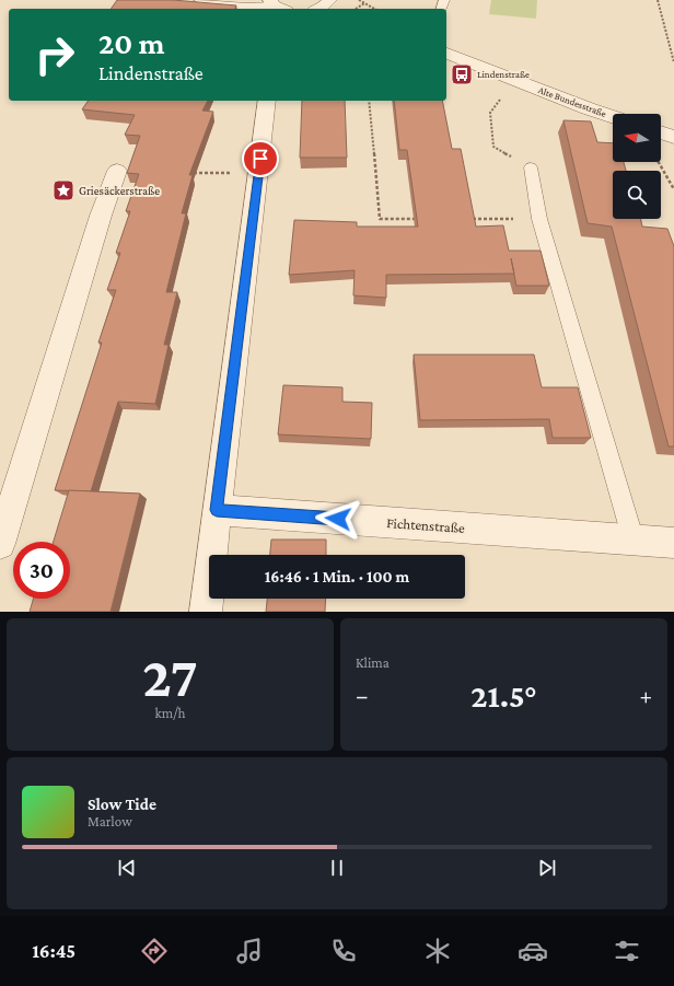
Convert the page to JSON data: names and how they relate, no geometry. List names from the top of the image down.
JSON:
{
  "streets": {
    "street": ["Alte Bundesstraße", "Fichtenstraße"]
  },
  "places": {
    "bus stop": ["Lindenstraße"],
    "place": ["Griesäckerstraße"]
  },
  "north": "left",
  "page": {
    "turn": ["20 m", "Lindenstraße"],
    "limit": "30",
    "trip": "16:46 · 1 Min. · 100 m",
    "tile": [
      ["27", "km/h"],
      "Klima"
    ],
    "heat": ["−", "21.5°", "+"],
    "song": ["Slow Tide", "Marlow"],
    "tabs": "16:45"
  }
}
